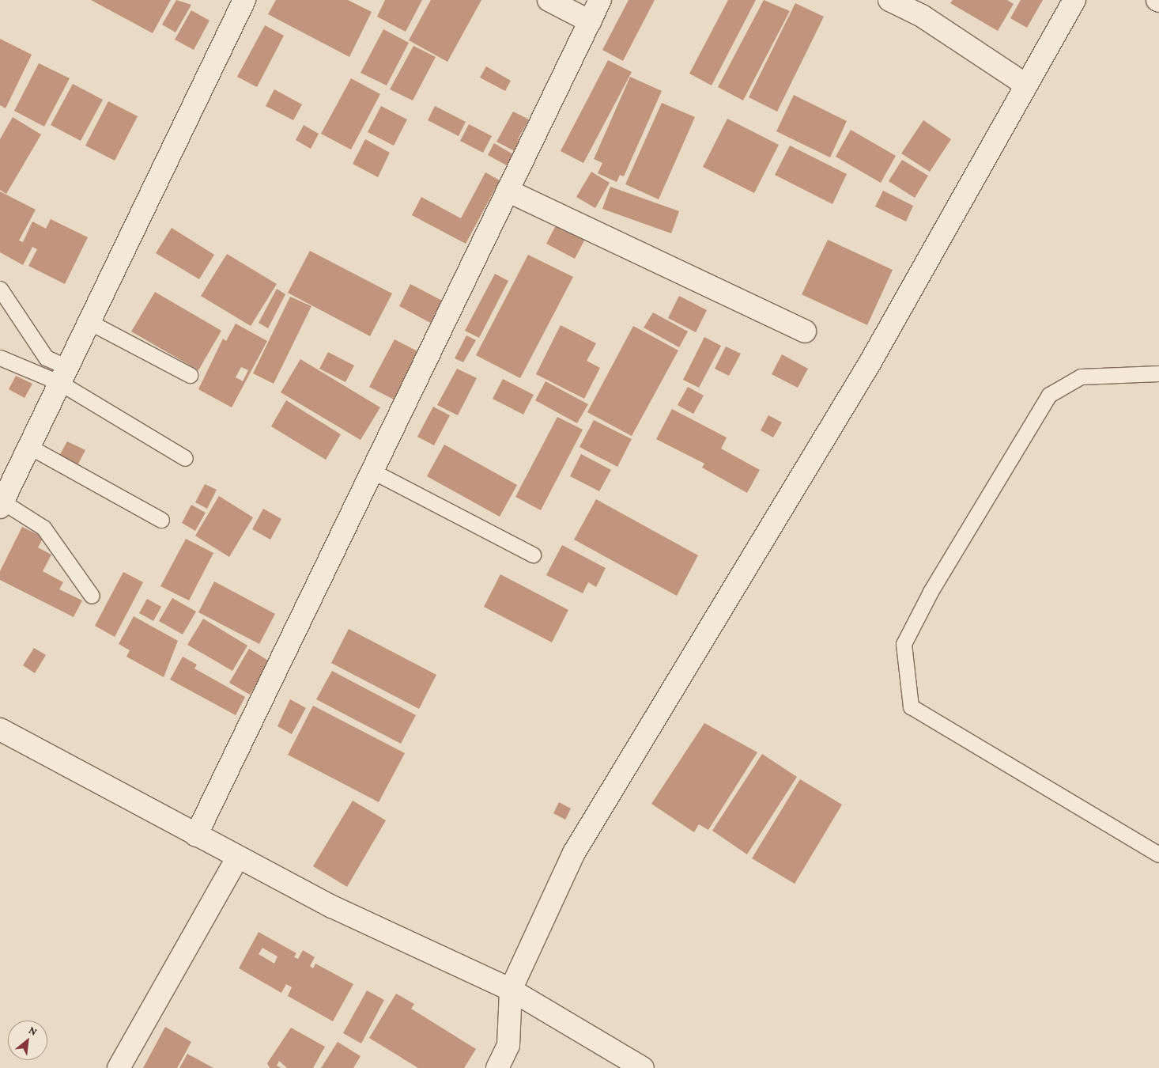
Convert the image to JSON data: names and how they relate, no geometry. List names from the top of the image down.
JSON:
{
  "north": "top right"
}
